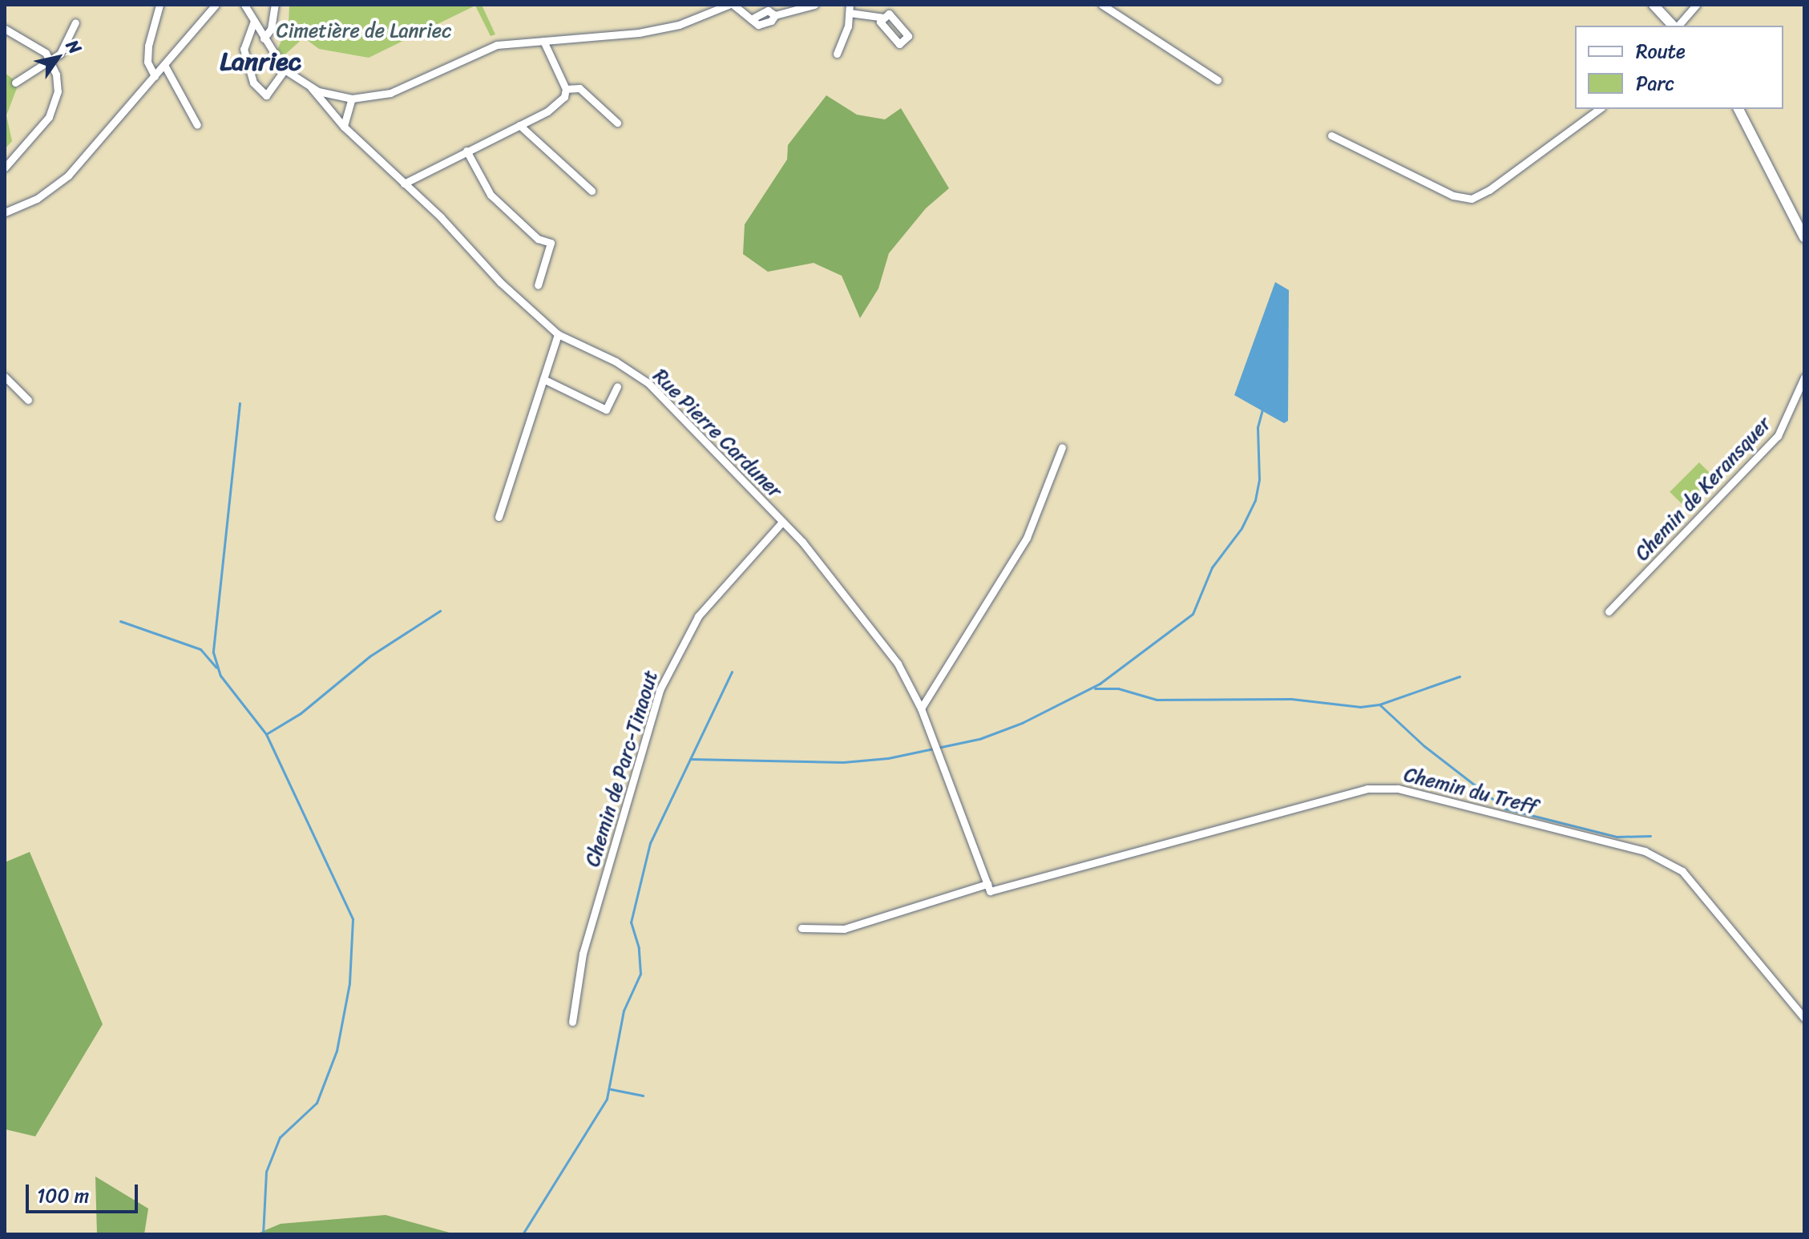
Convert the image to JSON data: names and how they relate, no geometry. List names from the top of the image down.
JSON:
{
  "streets": {
    "street": [
      "Rue Pierre Carduner",
      "Chemin de Keransquer",
      "Chemin de Parc-Tinaout",
      "Chemin du Treff"
    ]
  },
  "crossings": [
    ["Rue Pierre Carduner", "Chemin de Parc-Tinaout"],
    ["Rue Pierre Carduner", "Chemin du Treff"]
  ],
  "districts": ["Lanriec"],
  "parks": ["Cimetière de Lanriec"],
  "legend": ["Route", "Parc"],
  "scale_bar": "100 m",
  "north": "top right"
}
